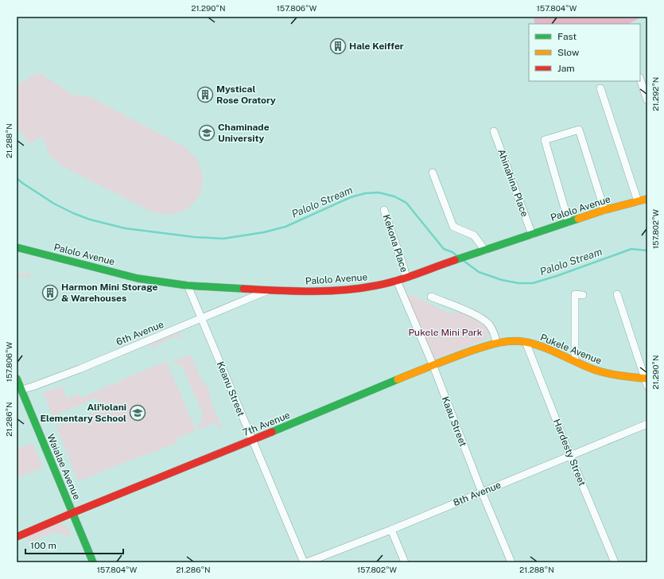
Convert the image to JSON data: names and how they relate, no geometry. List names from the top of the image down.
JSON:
{
  "streets": {
    "street": [
      "Ahinahina Place",
      "Palolo Avenue",
      "Kekona Place",
      "6th Avenue",
      "Pukele Avenue",
      "Keanu Street",
      "Kaau Street",
      "7th Avenue",
      "Hardesty Street",
      "Waialae Avenue",
      "8th Avenue"
    ]
  },
  "crossings": [
    ["Ahinahina Place", "Palolo Avenue"],
    ["Palolo Avenue", "Kekona Place"],
    ["Palolo Avenue", "6th Avenue"],
    ["Palolo Avenue", "Keanu Street"],
    ["Palolo Avenue", "Kaau Street"],
    ["6th Avenue", "Keanu Street"],
    ["6th Avenue", "Waialae Avenue"],
    ["Pukele Avenue", "7th Avenue"],
    ["Pukele Avenue", "Hardesty Street"],
    ["Keanu Street", "7th Avenue"],
    ["Kaau Street", "7th Avenue"],
    ["Kaau Street", "8th Avenue"],
    ["7th Avenue", "Hardesty Street"],
    ["7th Avenue", "Waialae Avenue"],
    ["Hardesty Street", "8th Avenue"]
  ],
  "water": ["Palolo Stream"],
  "parks": ["Pukele Mini Park"],
  "places": {
    "building": ["Hale Keiffer", "Mystical Rose Oratory", "Harmon Mini Storage & Warehouses"],
    "school or university": ["Chaminade University", "Ali'iolani Elementary School"]
  },
  "legend": ["Fast", "Slow", "Jam"],
  "scale_bar": "100 m",
  "coordinates": [
    "21.290°N",
    "157.806°W",
    "157.804°W",
    "21.292°N",
    "21.288°N",
    "157.802°W",
    "21.286°N"
  ]
}
